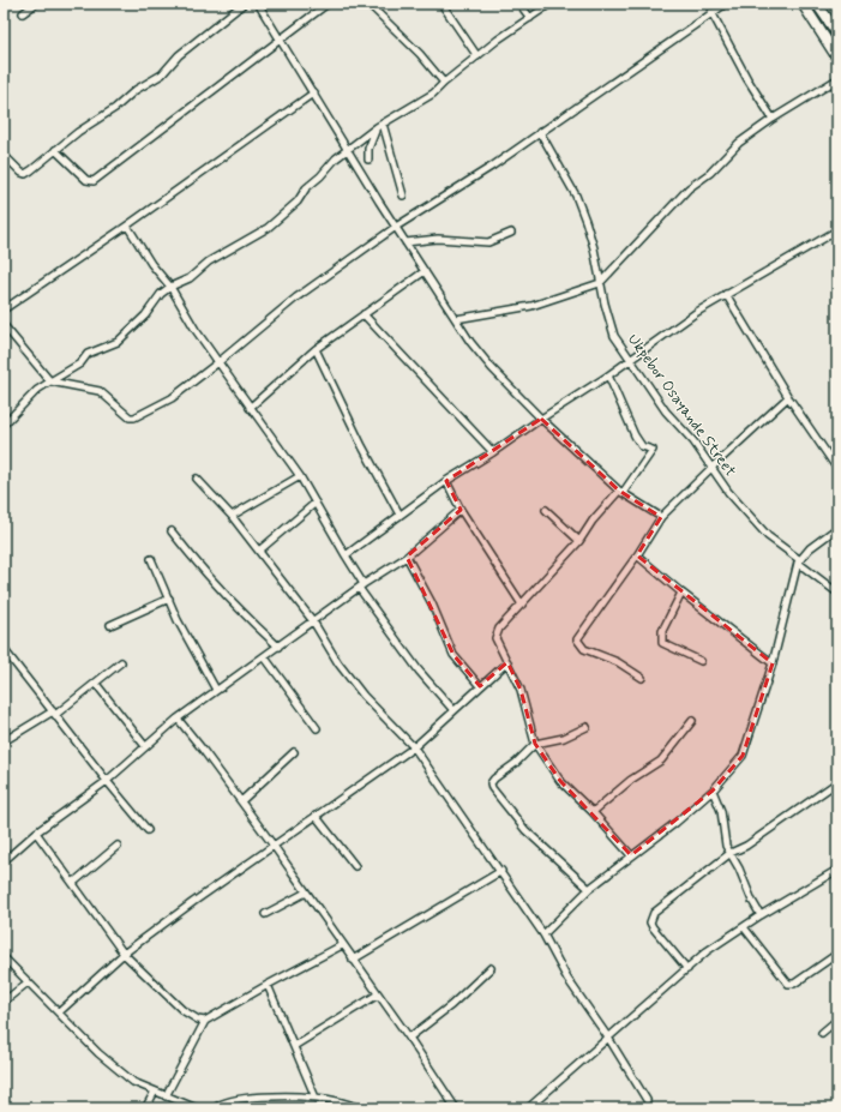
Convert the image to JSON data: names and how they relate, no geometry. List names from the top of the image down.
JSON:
{
  "streets": {
    "street": ["Ukpebor Osayande Street"]
  }
}
